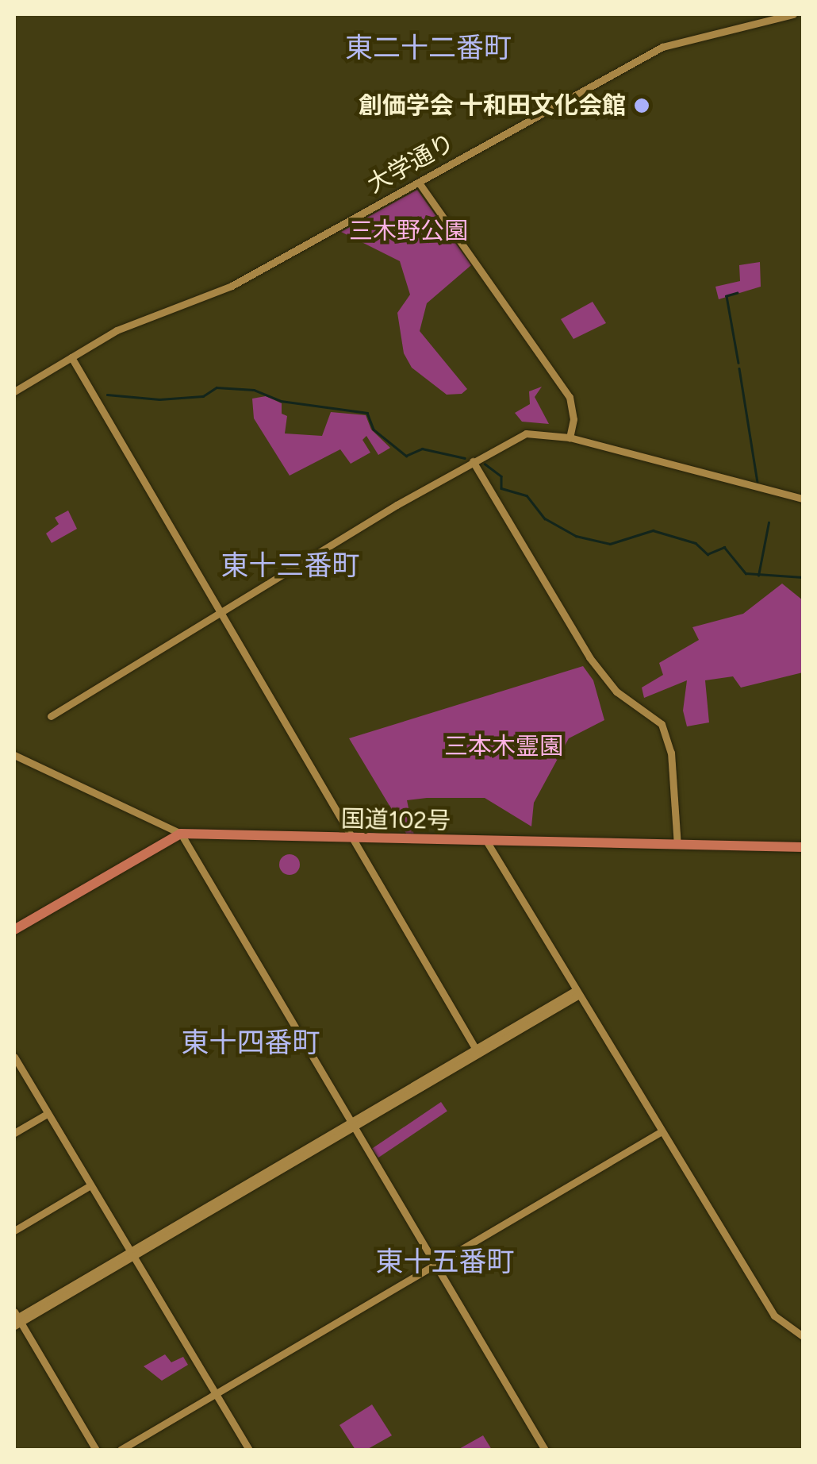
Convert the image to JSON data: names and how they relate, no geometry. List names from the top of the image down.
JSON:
{
  "streets": {
    "highway": ["国道102号"],
    "street": ["大学通り"]
  },
  "districts": [
    "東二十二番町",
    "東十三番町",
    "東十四番町",
    "東十五番町"
  ],
  "parks": ["三木野公園", "三本木霊園"],
  "places": ["創価学会 十和田文化会館"]
}
